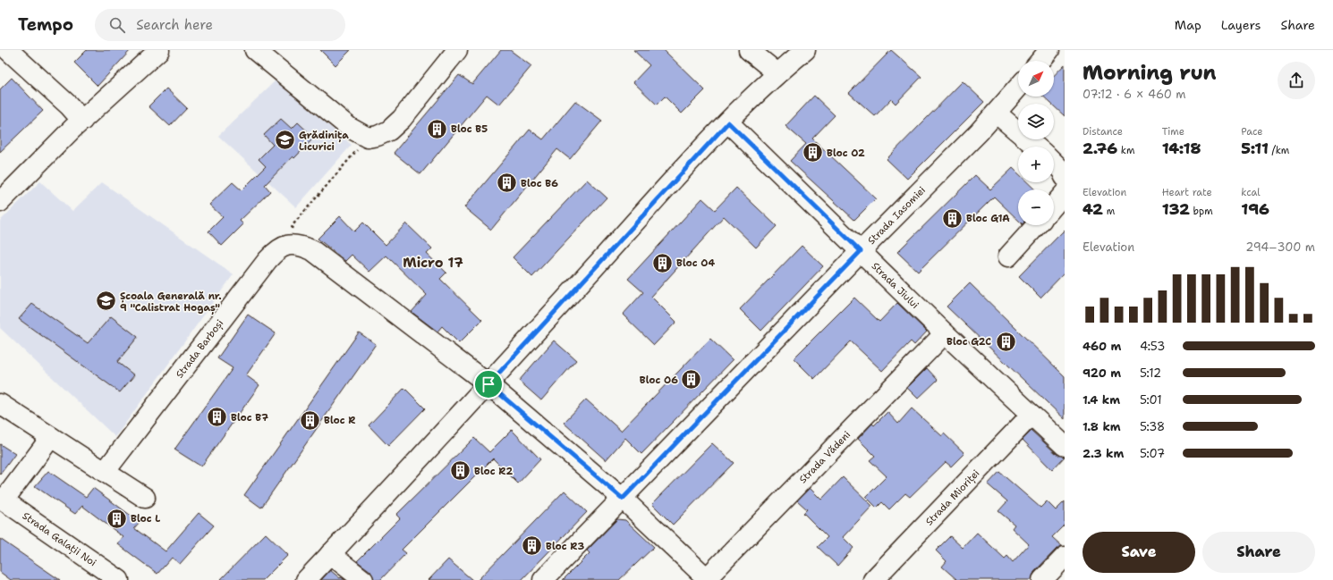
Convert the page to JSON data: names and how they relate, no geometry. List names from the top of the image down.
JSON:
{
  "streets": {
    "street": [
      "Strada Iasomiei",
      "Strada Jiului",
      "Strada Barboși",
      "Strada Vădeni",
      "Strada Mioriței",
      "Strada Galații Noi"
    ]
  },
  "crossings": [
    ["Strada Iasomiei", "Strada Jiului"],
    ["Strada Jiului", "Strada Vădeni"],
    ["Strada Jiului", "Strada Mioriței"]
  ],
  "districts": ["Micro 17"],
  "places": {
    "building": [
      "Bloc B5",
      "Bloc O2",
      "Bloc B6",
      "Bloc G1A",
      "Bloc O4",
      "Bloc G2C",
      "Bloc O6",
      "Bloc B7",
      "Bloc R",
      "Bloc R2",
      "Bloc L",
      "Bloc R3"
    ],
    "school or university": ["Grădinița Licurici", "Școala Generală nr. 9 \"Calistrat Hogaș\""]
  },
  "north": "top right",
  "page": {
    "header": "Tempo",
    "search": "Search here",
    "nav": ["Map", "Layers", "Share"],
    "heading": ["Morning run", "07:12 · 6 × 460 m"],
    "map_buttons": ["+", "−"],
    "stats": [
      ["Distance", "2.76 km"],
      ["Time", "14:18"],
      ["Pace", "5:11 /km"],
      ["Elevation", "42 m"],
      ["Heart rate", "132 bpm"],
      ["kcal", "196"]
    ],
    "chart": ["Elevation", "294–300 m"],
    "list": [
      {
        "name": "460 m",
        "note": "4:53"
      },
      {
        "name": "920 m",
        "note": "5:12"
      },
      {
        "name": "1.4 km",
        "note": "5:01"
      },
      {
        "name": "1.8 km",
        "note": "5:38"
      },
      {
        "name": "2.3 km",
        "note": "5:07"
      }
    ],
    "buttons": ["Save", "Share"]
  }
}
